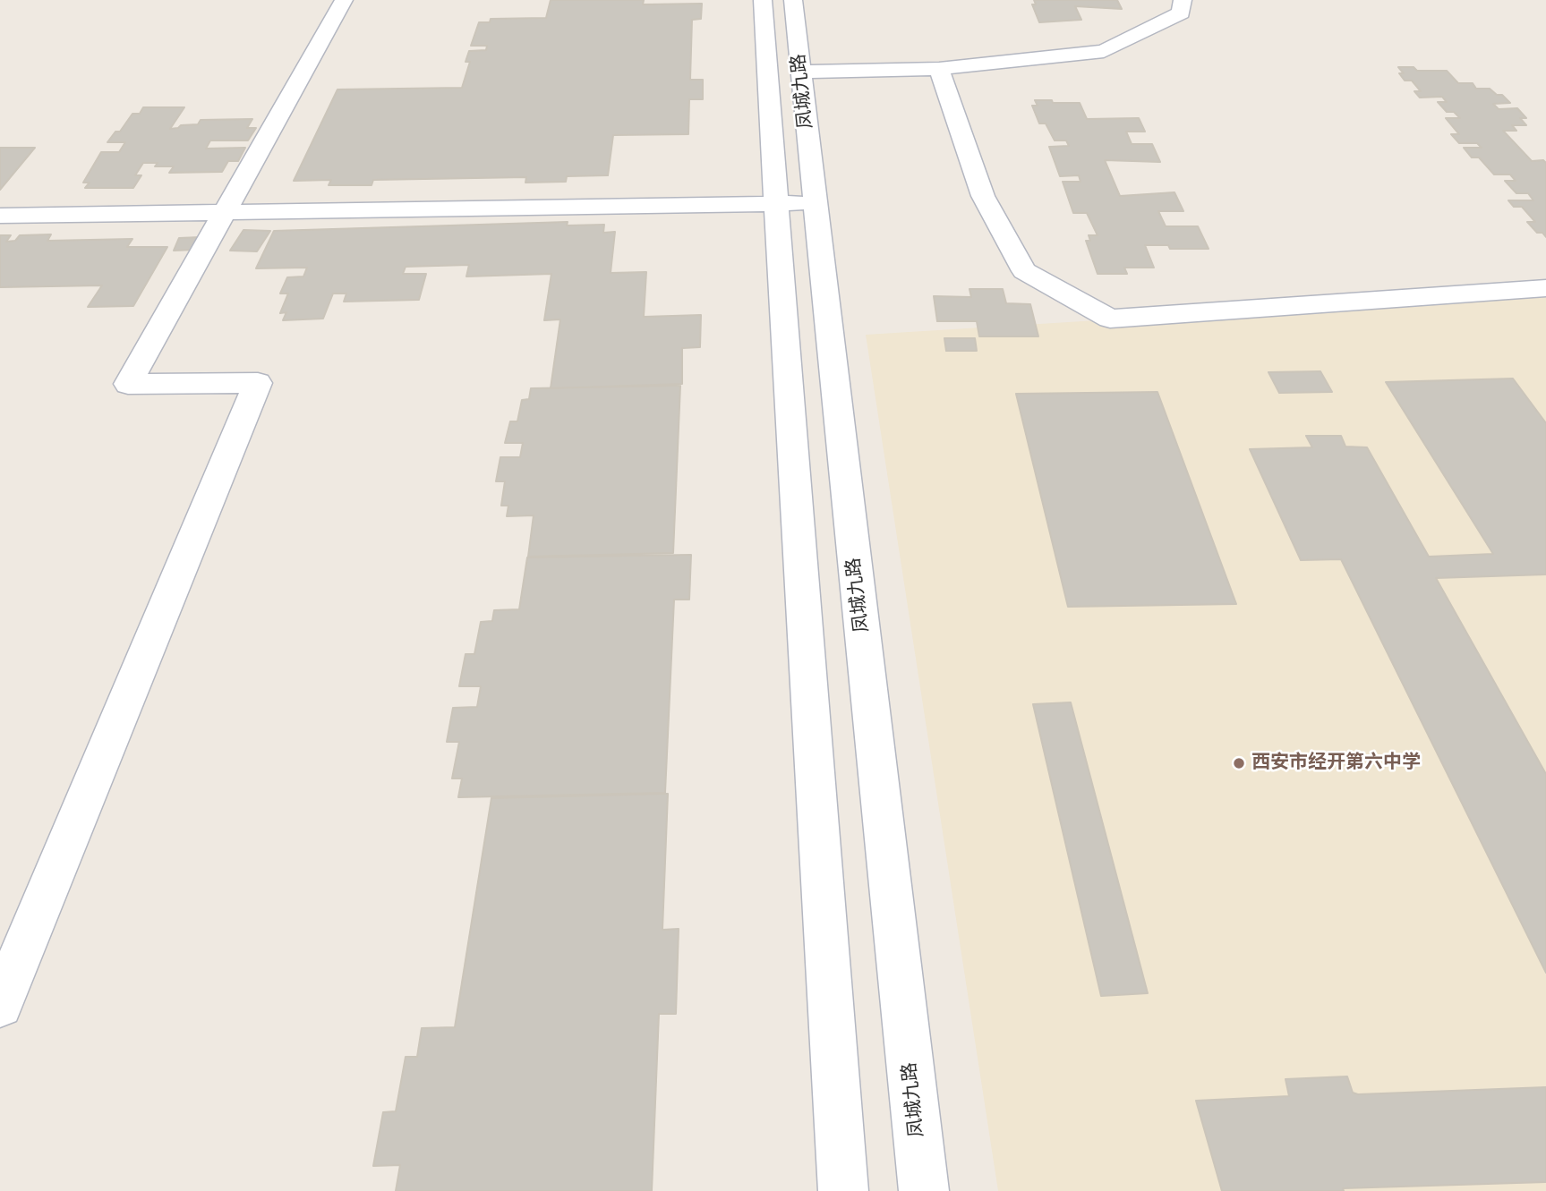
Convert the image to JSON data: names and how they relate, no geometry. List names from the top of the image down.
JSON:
{
  "streets": {
    "street": ["凤城九路"]
  },
  "places": ["西安市经开第六中学"]
}
